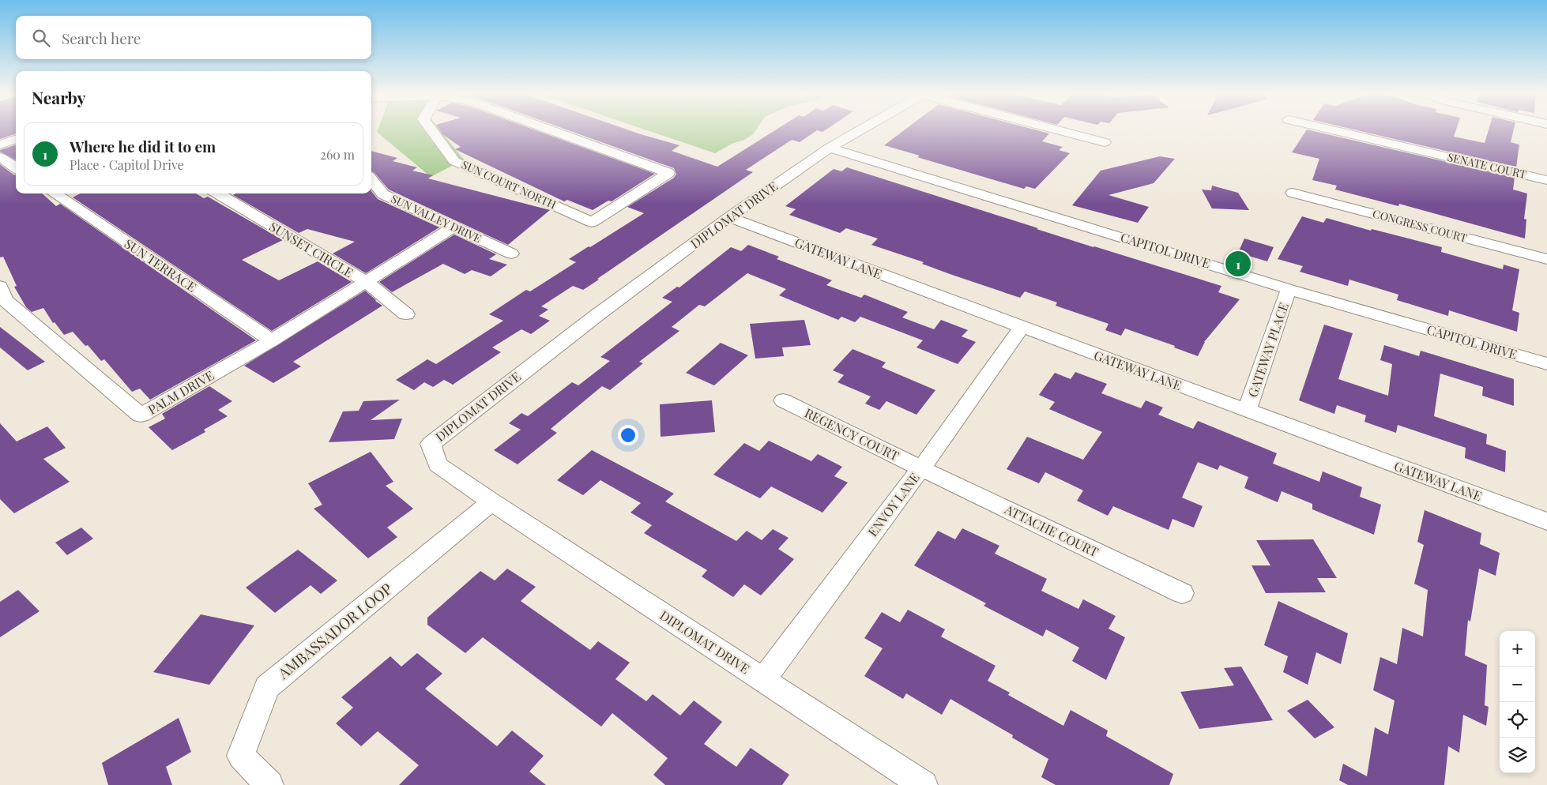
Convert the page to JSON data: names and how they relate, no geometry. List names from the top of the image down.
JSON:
{
  "streets": {
    "street": [
      "SENATE COURT",
      "SUN COURT NORTH",
      "DIPLOMAT DRIVE",
      "SUN VALLEY DRIVE",
      "CONGRESS COURT",
      "SUNSET CIRCLE",
      "CAPITOL DRIVE",
      "GATEWAY LANE",
      "SUN TERRACE",
      "GATEWAY PLACE",
      "PALM DRIVE",
      "REGENCY COURT",
      "ENVOY LANE",
      "ATTACHE COURT",
      "AMBASSADOR LOOP"
    ]
  },
  "crossings": [
    ["DIPLOMAT DRIVE", "CAPITOL DRIVE"],
    ["DIPLOMAT DRIVE", "GATEWAY LANE"],
    ["DIPLOMAT DRIVE", "ENVOY LANE"],
    ["DIPLOMAT DRIVE", "AMBASSADOR LOOP"],
    ["SUN VALLEY DRIVE", "PALM DRIVE"],
    ["SUNSET CIRCLE", "PALM DRIVE"],
    ["CAPITOL DRIVE", "GATEWAY PLACE"],
    ["GATEWAY LANE", "GATEWAY PLACE"],
    ["GATEWAY LANE", "ENVOY LANE"],
    ["SUN TERRACE", "PALM DRIVE"],
    ["REGENCY COURT", "ENVOY LANE"],
    ["REGENCY COURT", "ATTACHE COURT"],
    ["ENVOY LANE", "ATTACHE COURT"]
  ],
  "page": {
    "search": "Search here",
    "heading": "Nearby",
    "list": [
      {
        "mark": "1",
        "name": "Where he did it to em",
        "note": "Place · Capitol Drive",
        "value": "260 m"
      }
    ],
    "pins": "1",
    "map_buttons": ["+", "−"]
  }
}
